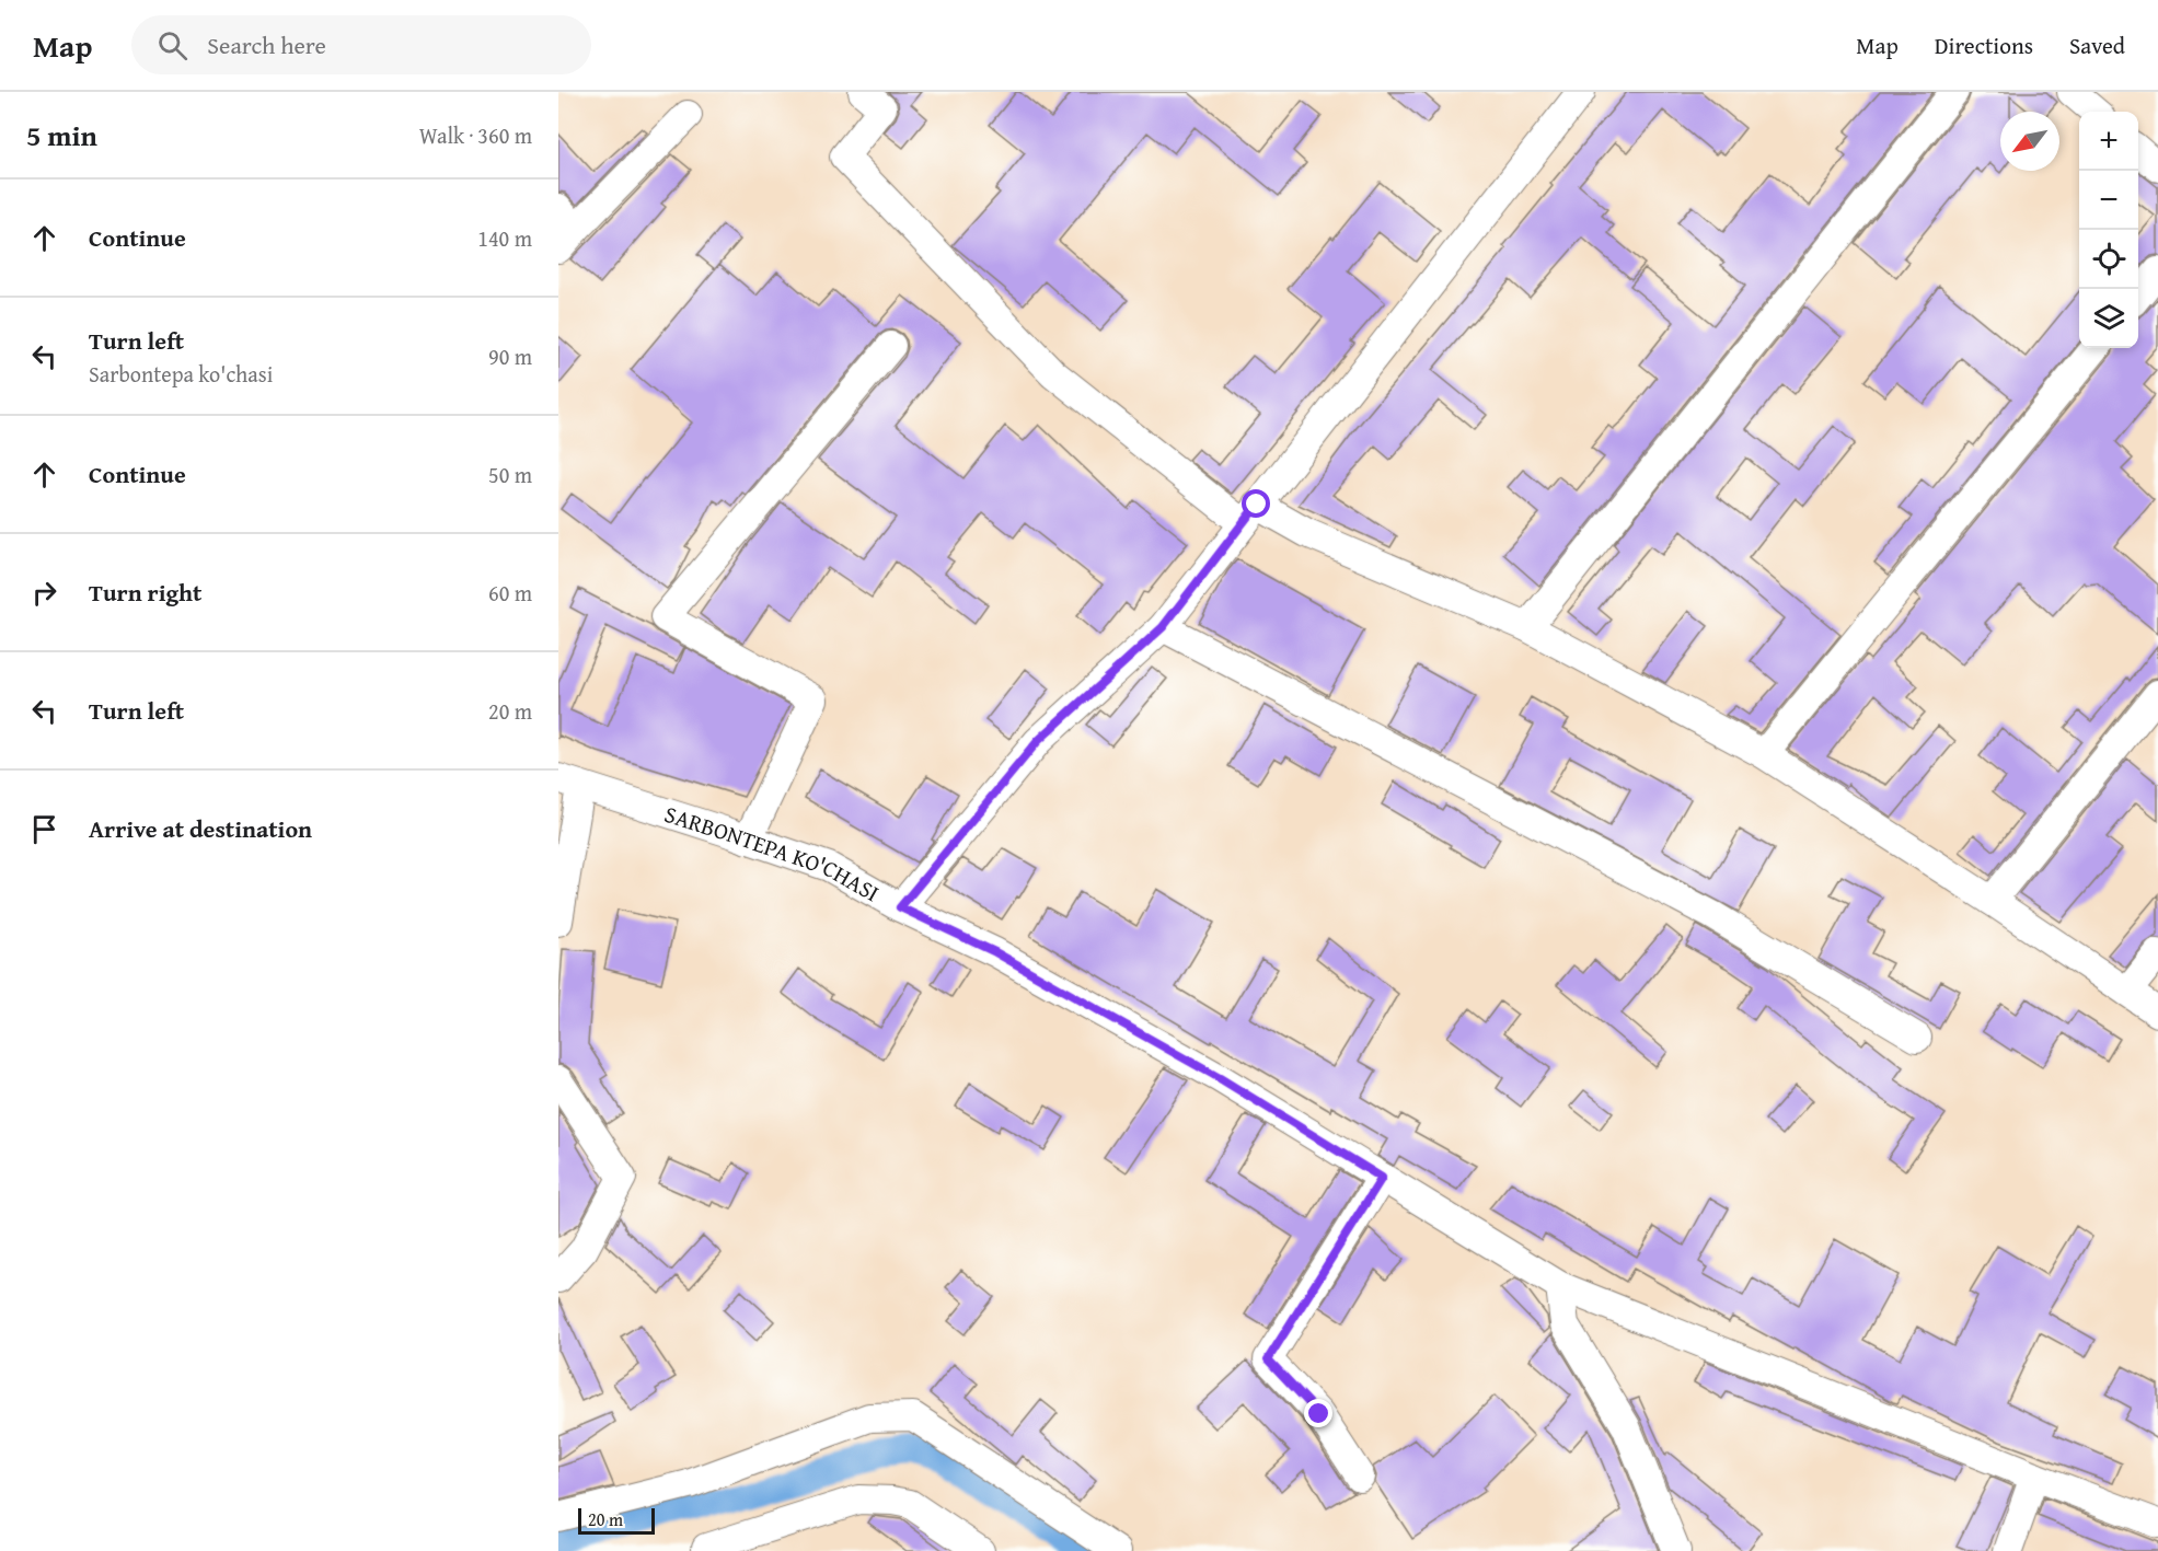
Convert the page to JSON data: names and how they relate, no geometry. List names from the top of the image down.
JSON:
{
  "streets": {
    "street": ["SARBONTEPA KO'CHASI"]
  },
  "scale_bar": "20 m",
  "north": "bottom left",
  "page": {
    "header": "Map",
    "search": "Search here",
    "nav": ["Map", "Directions", "Saved"],
    "heading": ["5 min", "Walk · 360 m"],
    "map_buttons": ["+", "−"],
    "list": [
      ["Continue", "140 m"],
      ["Turn left", "Sarbontepa ko'chasi", "90 m"],
      ["Continue", "50 m"],
      ["Turn right", "60 m"],
      ["Turn left", "20 m"],
      "Arrive at destination"
    ],
    "scale": "20 m"
  }
}
